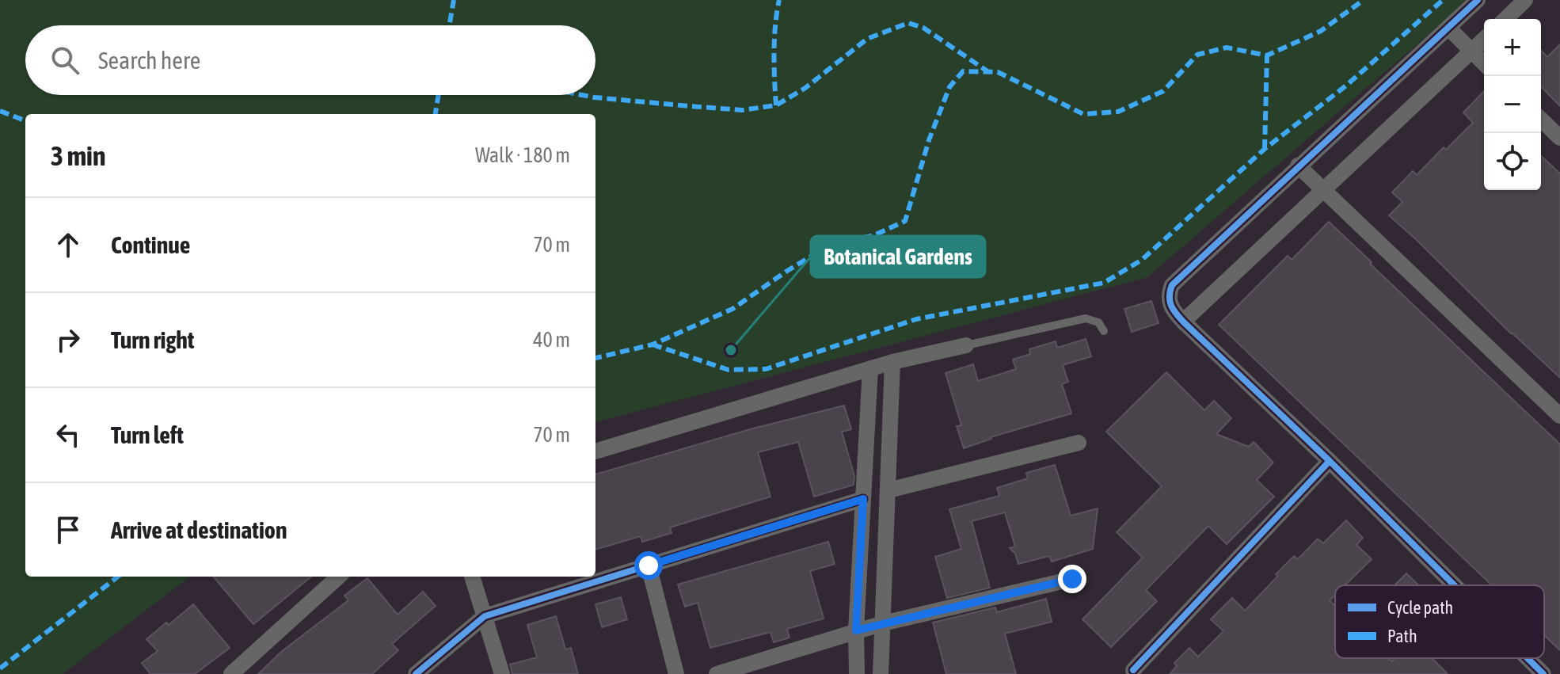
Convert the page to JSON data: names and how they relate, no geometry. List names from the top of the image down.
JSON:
{
  "places": ["Botanical Gardens"],
  "legend": ["Cycle path", "Path"],
  "page": {
    "map_buttons": ["+", "−"],
    "search": "Search here",
    "heading": ["3 min", "Walk · 180 m"],
    "list": [
      ["Continue", "70 m"],
      ["Turn right", "40 m"],
      ["Turn left", "70 m"],
      "Arrive at destination"
    ]
  }
}
